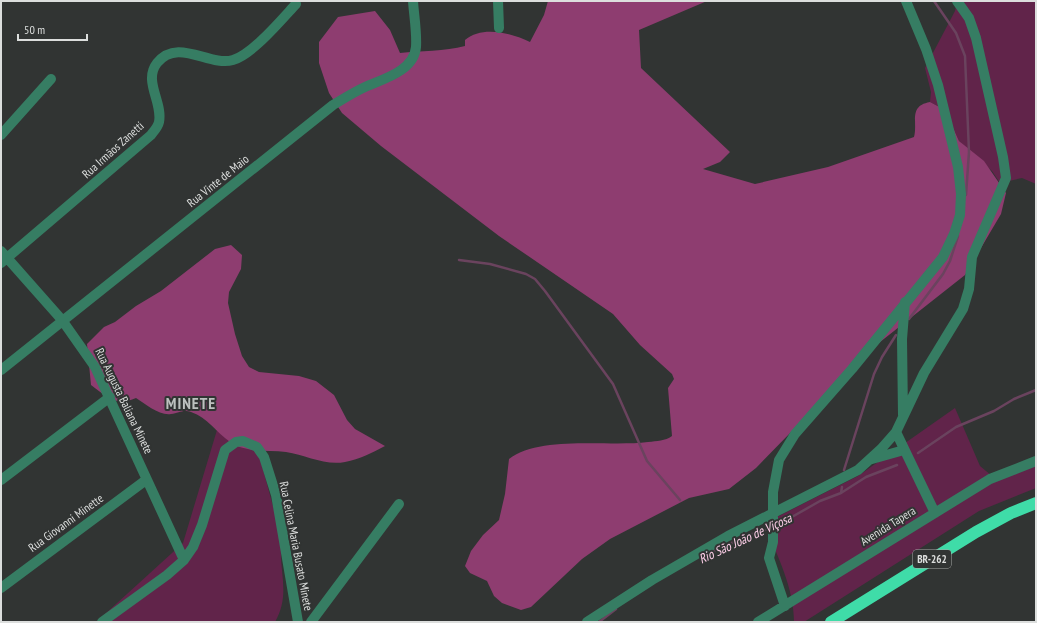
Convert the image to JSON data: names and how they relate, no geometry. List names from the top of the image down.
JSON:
{
  "streets": {
    "highway": ["BR-262"],
    "street": [
      "Rua Irmãos Zanetti",
      "Rua Vinte de Maio",
      "Rua Augusta Baliana Minete",
      "Rua Giovanni Minette",
      "Avenida Tapera",
      "Rua Celina Maria Busato Minete"
    ]
  },
  "crossings": [
    ["Rua Irmãos Zanetti", "Rua Augusta Baliana Minete"],
    ["Rua Vinte de Maio", "Rua Augusta Baliana Minete"],
    ["Rua Augusta Baliana Minete", "Rua Giovanni Minette"],
    ["Rua Augusta Baliana Minete", "Rua Celina Maria Busato Minete"]
  ],
  "districts": ["MINETE"],
  "water": ["Rio São João de Viçosa"],
  "scale_bar": "50 m"
}
